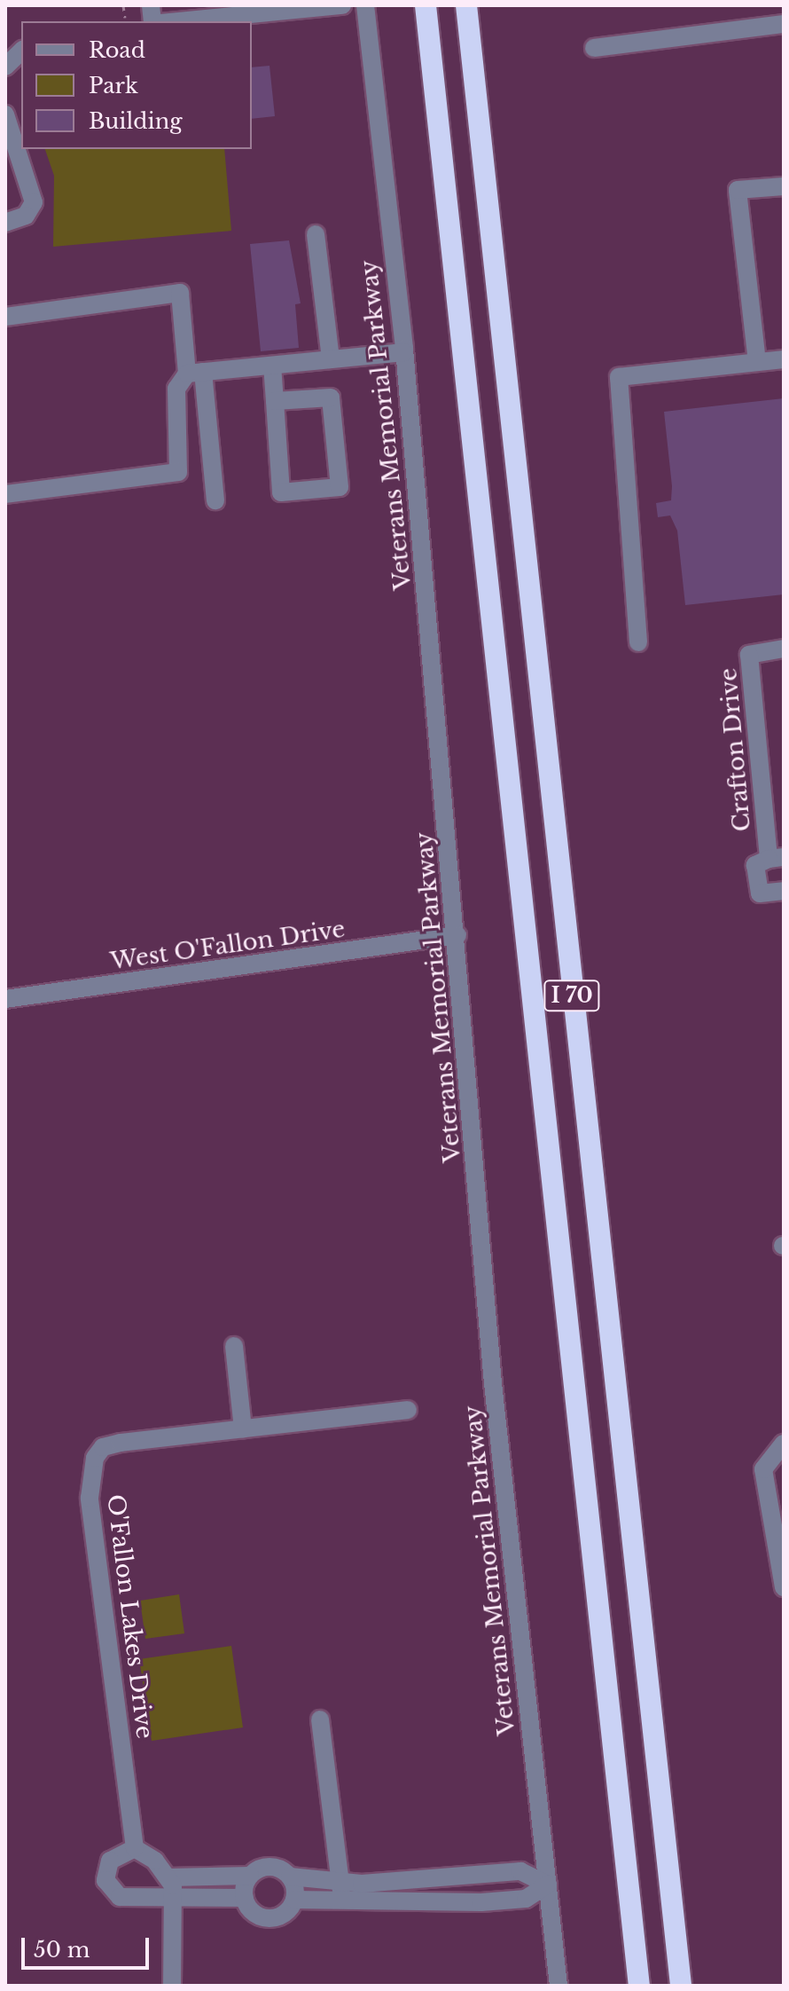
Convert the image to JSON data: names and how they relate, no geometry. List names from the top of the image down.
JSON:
{
  "streets": {
    "highway": ["I 70"],
    "street": [
      "Veterans Memorial Parkway",
      "Crafton Drive",
      "West O'Fallon Drive",
      "O'Fallon Lakes Drive"
    ]
  },
  "crossings": [
    ["Veterans Memorial Parkway", "West O'Fallon Drive"]
  ],
  "legend": ["Road", "Park", "Building"],
  "scale_bar": "50 m"
}
